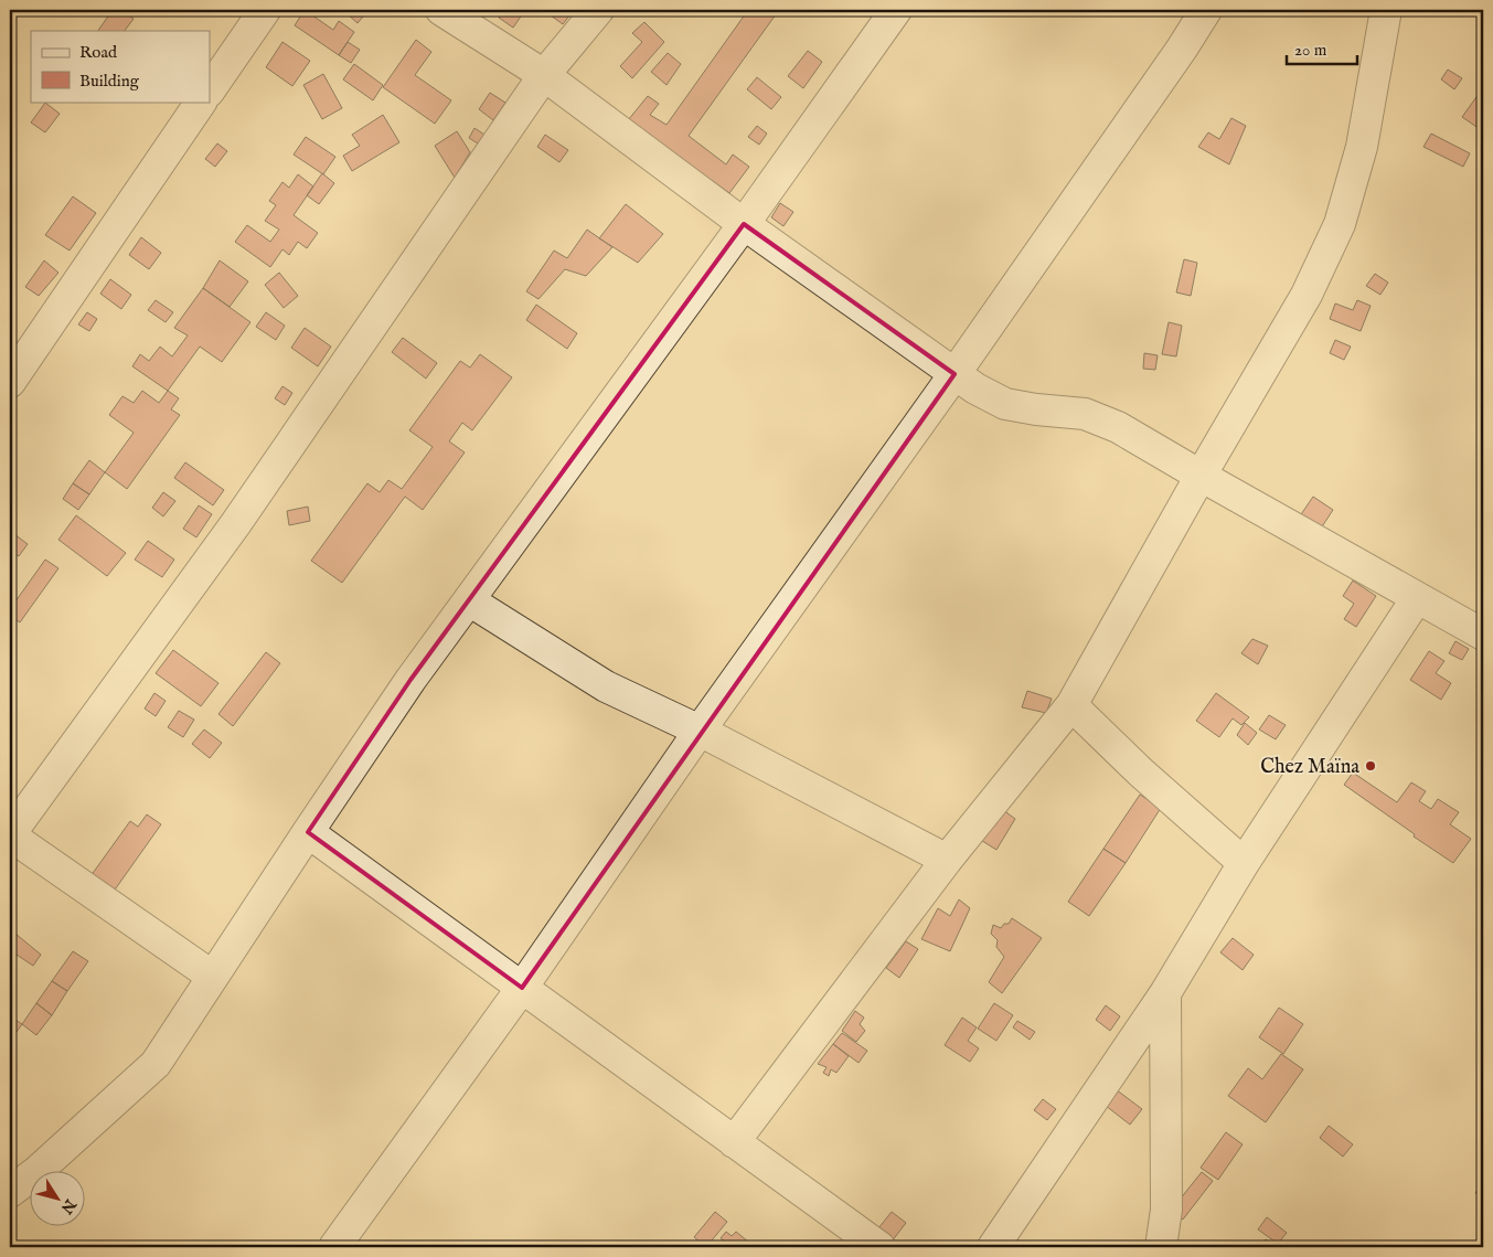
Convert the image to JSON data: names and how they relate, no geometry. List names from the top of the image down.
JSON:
{
  "places": ["Chez Maïna"],
  "legend": ["Road", "Building"],
  "scale_bar": "20 m",
  "north": "bottom right"
}
